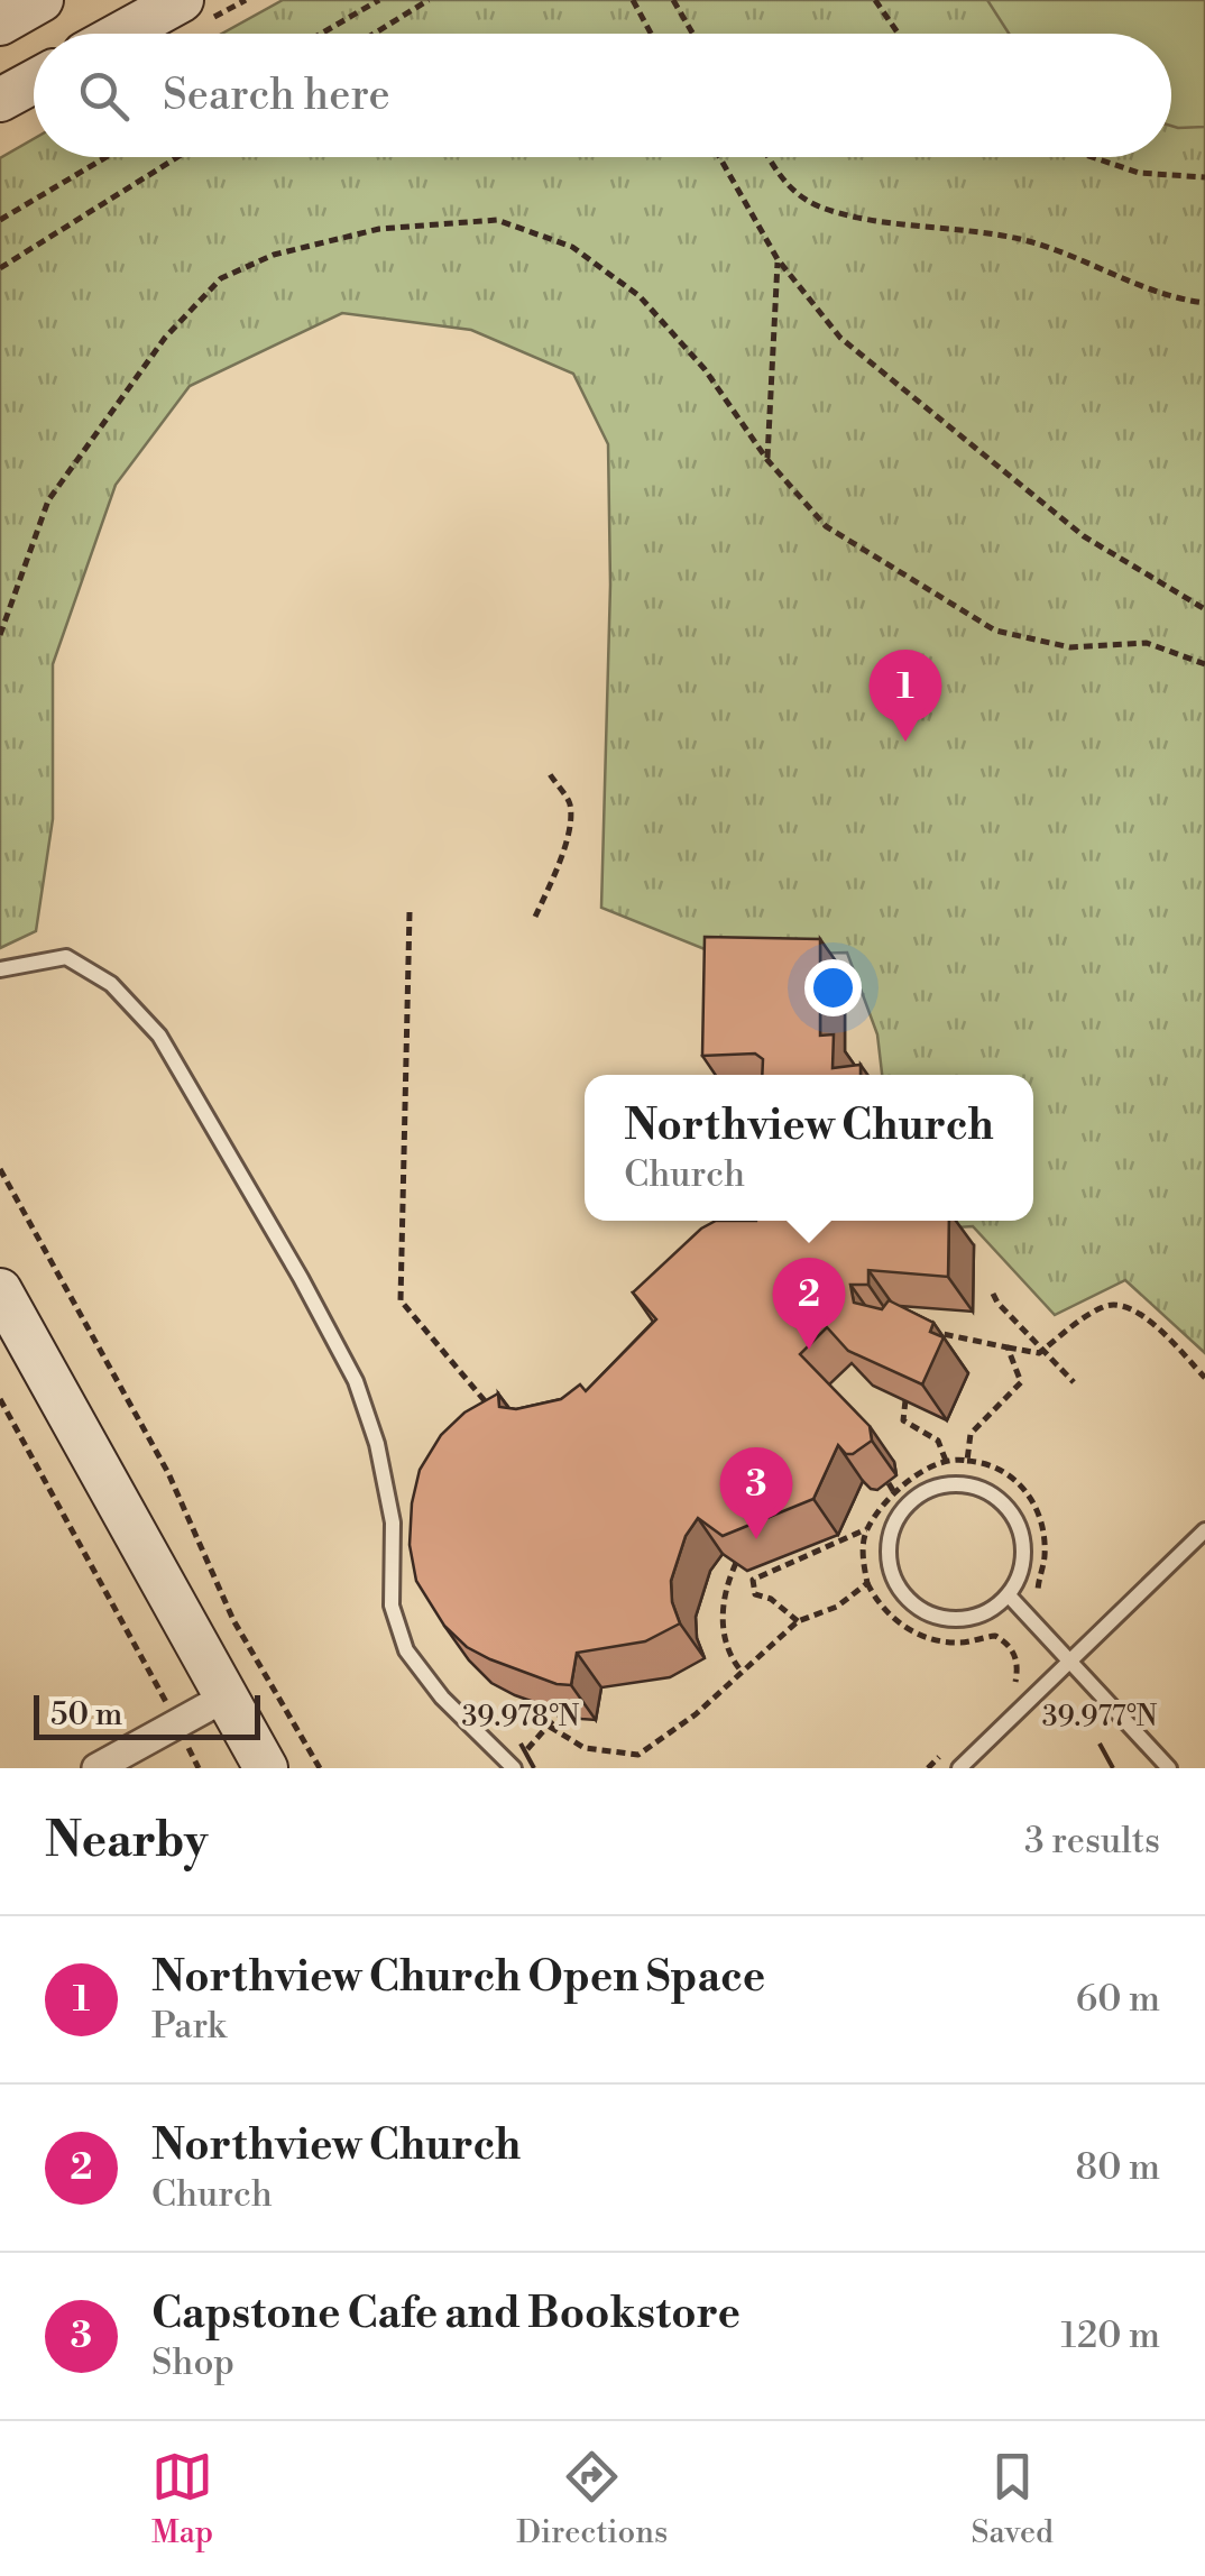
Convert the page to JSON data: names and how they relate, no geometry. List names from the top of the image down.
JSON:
{
  "scale_bar": "50 m",
  "page": {
    "search": "Search here",
    "pins": ["1", "2", "3"],
    "popup": ["Northview Church", "Church"],
    "scale": "50 m",
    "heading": ["Nearby", "3 results"],
    "list": [
      {
        "mark": "1",
        "name": "Northview Church Open Space",
        "note": "Park",
        "value": "60 m"
      },
      {
        "mark": "2",
        "name": "Northview Church",
        "note": "Church",
        "value": "80 m"
      },
      {
        "mark": "3",
        "name": "Capstone Cafe and Bookstore",
        "note": "Shop",
        "value": "120 m"
      }
    ],
    "nav": ["Map", "Directions", "Saved"]
  },
  "coordinates": ["39.978°N", "39.977°N"]
}
